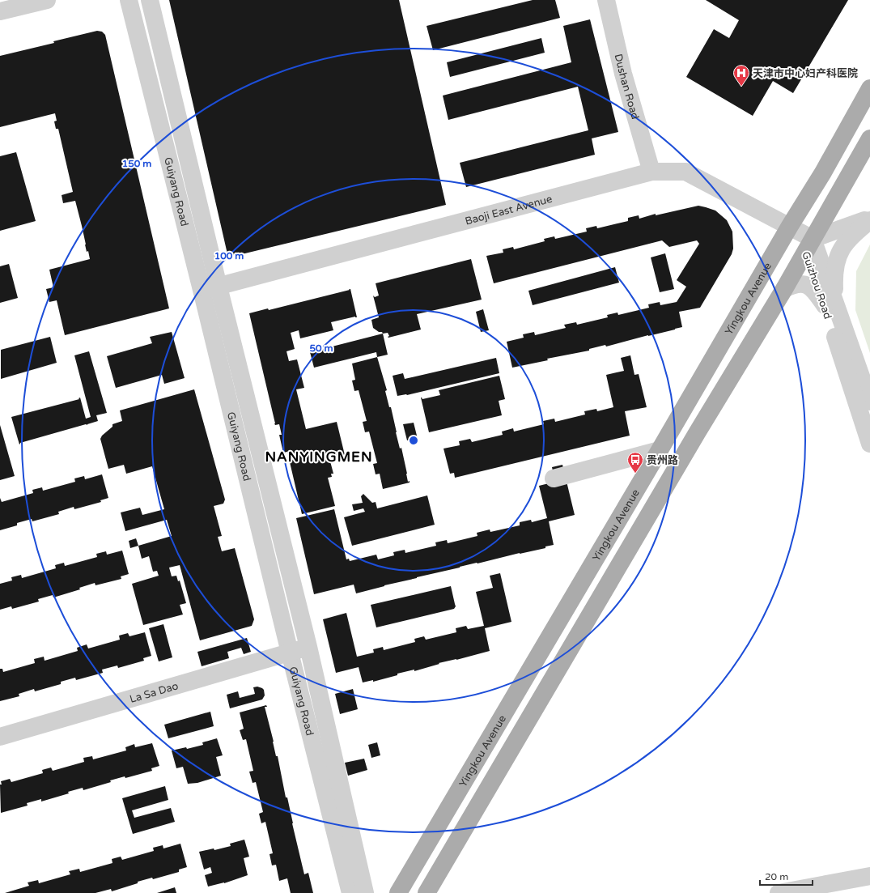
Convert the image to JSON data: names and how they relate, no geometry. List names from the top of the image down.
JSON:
{
  "streets": {
    "main road": ["Yingkou Avenue"],
    "street": [
      "Dushan Road",
      "Guiyang Road",
      "Baoji East Avenue",
      "Guizhou Road",
      "La Sa Dao"
    ]
  },
  "crossings": [
    ["Dushan Road", "Baoji East Avenue"],
    ["Guiyang Road", "Baoji East Avenue"],
    ["Guiyang Road", "La Sa Dao"],
    ["Baoji East Avenue", "Guizhou Road"],
    ["Baoji East Avenue", "Yingkou Avenue"],
    ["Guizhou Road", "Yingkou Avenue"]
  ],
  "districts": ["NANYINGMEN"],
  "places": {
    "hospital": ["天津市中心妇产科医院"],
    "bus stop": ["贵州路"]
  },
  "scale_bar": "20 m",
  "rings": ["150 m", "100 m", "50 m"]
}
